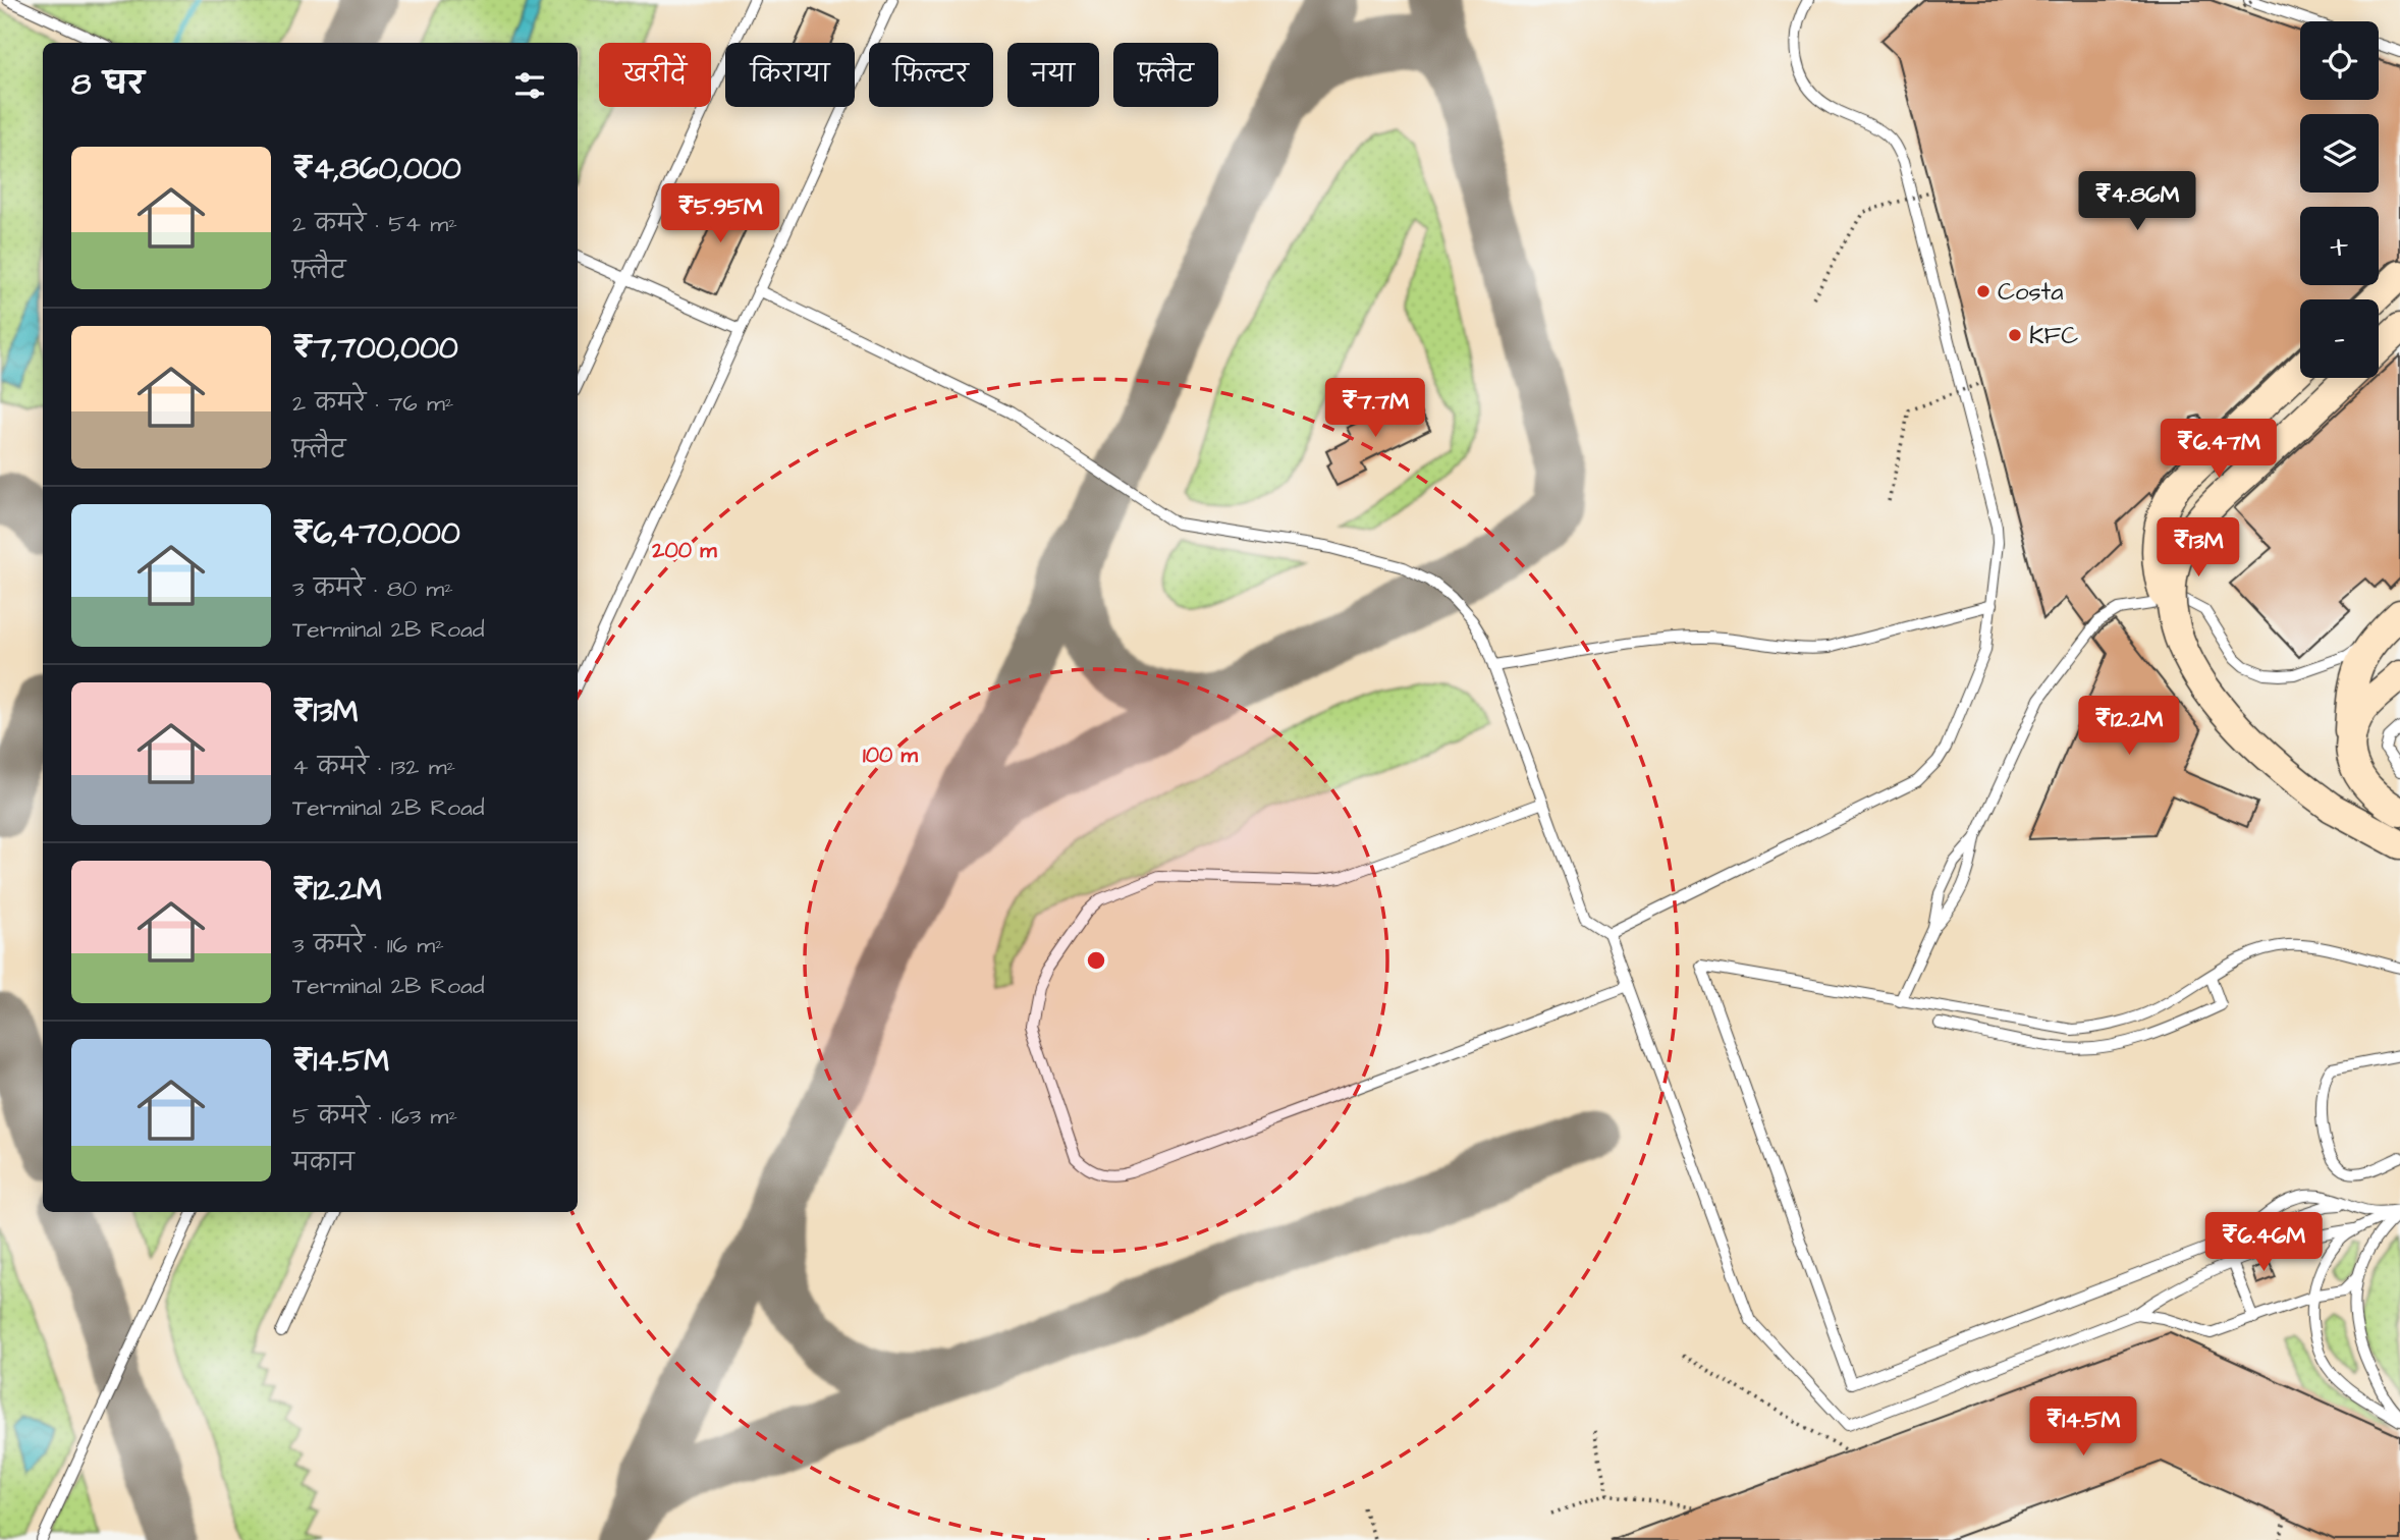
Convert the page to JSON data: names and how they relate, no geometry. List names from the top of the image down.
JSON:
{
  "places": ["Costa", "KFC"],
  "page": {
    "map_buttons": ["+", "−"],
    "chip": [
      "खरीदें",
      "किराया",
      "फ़िल्टर",
      "नया",
      "फ़्लैट"
    ],
    "heading": "8 घर",
    "list": [
      {
        "name": "₹4,860,000",
        "note": "2 कमरे · 54 m² · फ़्लैट"
      },
      {
        "name": "₹7,700,000",
        "note": "2 कमरे · 76 m² · फ़्लैट"
      },
      {
        "name": "₹6,470,000",
        "note": "3 कमरे · 80 m² · Terminal 2B Road"
      },
      {
        "name": "₹13M",
        "note": "4 कमरे · 132 m² · Terminal 2B Road"
      },
      {
        "name": "₹12.2M",
        "note": "3 कमरे · 116 m² · Terminal 2B Road"
      },
      {
        "name": "₹14.5M",
        "note": "5 कमरे · 163 m² · मकान"
      }
    ],
    "price": [
      "₹4.86M",
      "₹5.95M",
      "₹7.7M",
      "₹6.47M",
      "₹13M",
      "₹12.2M",
      "₹6.46M",
      "₹14.5M"
    ]
  },
  "rings": ["200 m", "100 m"]
}
